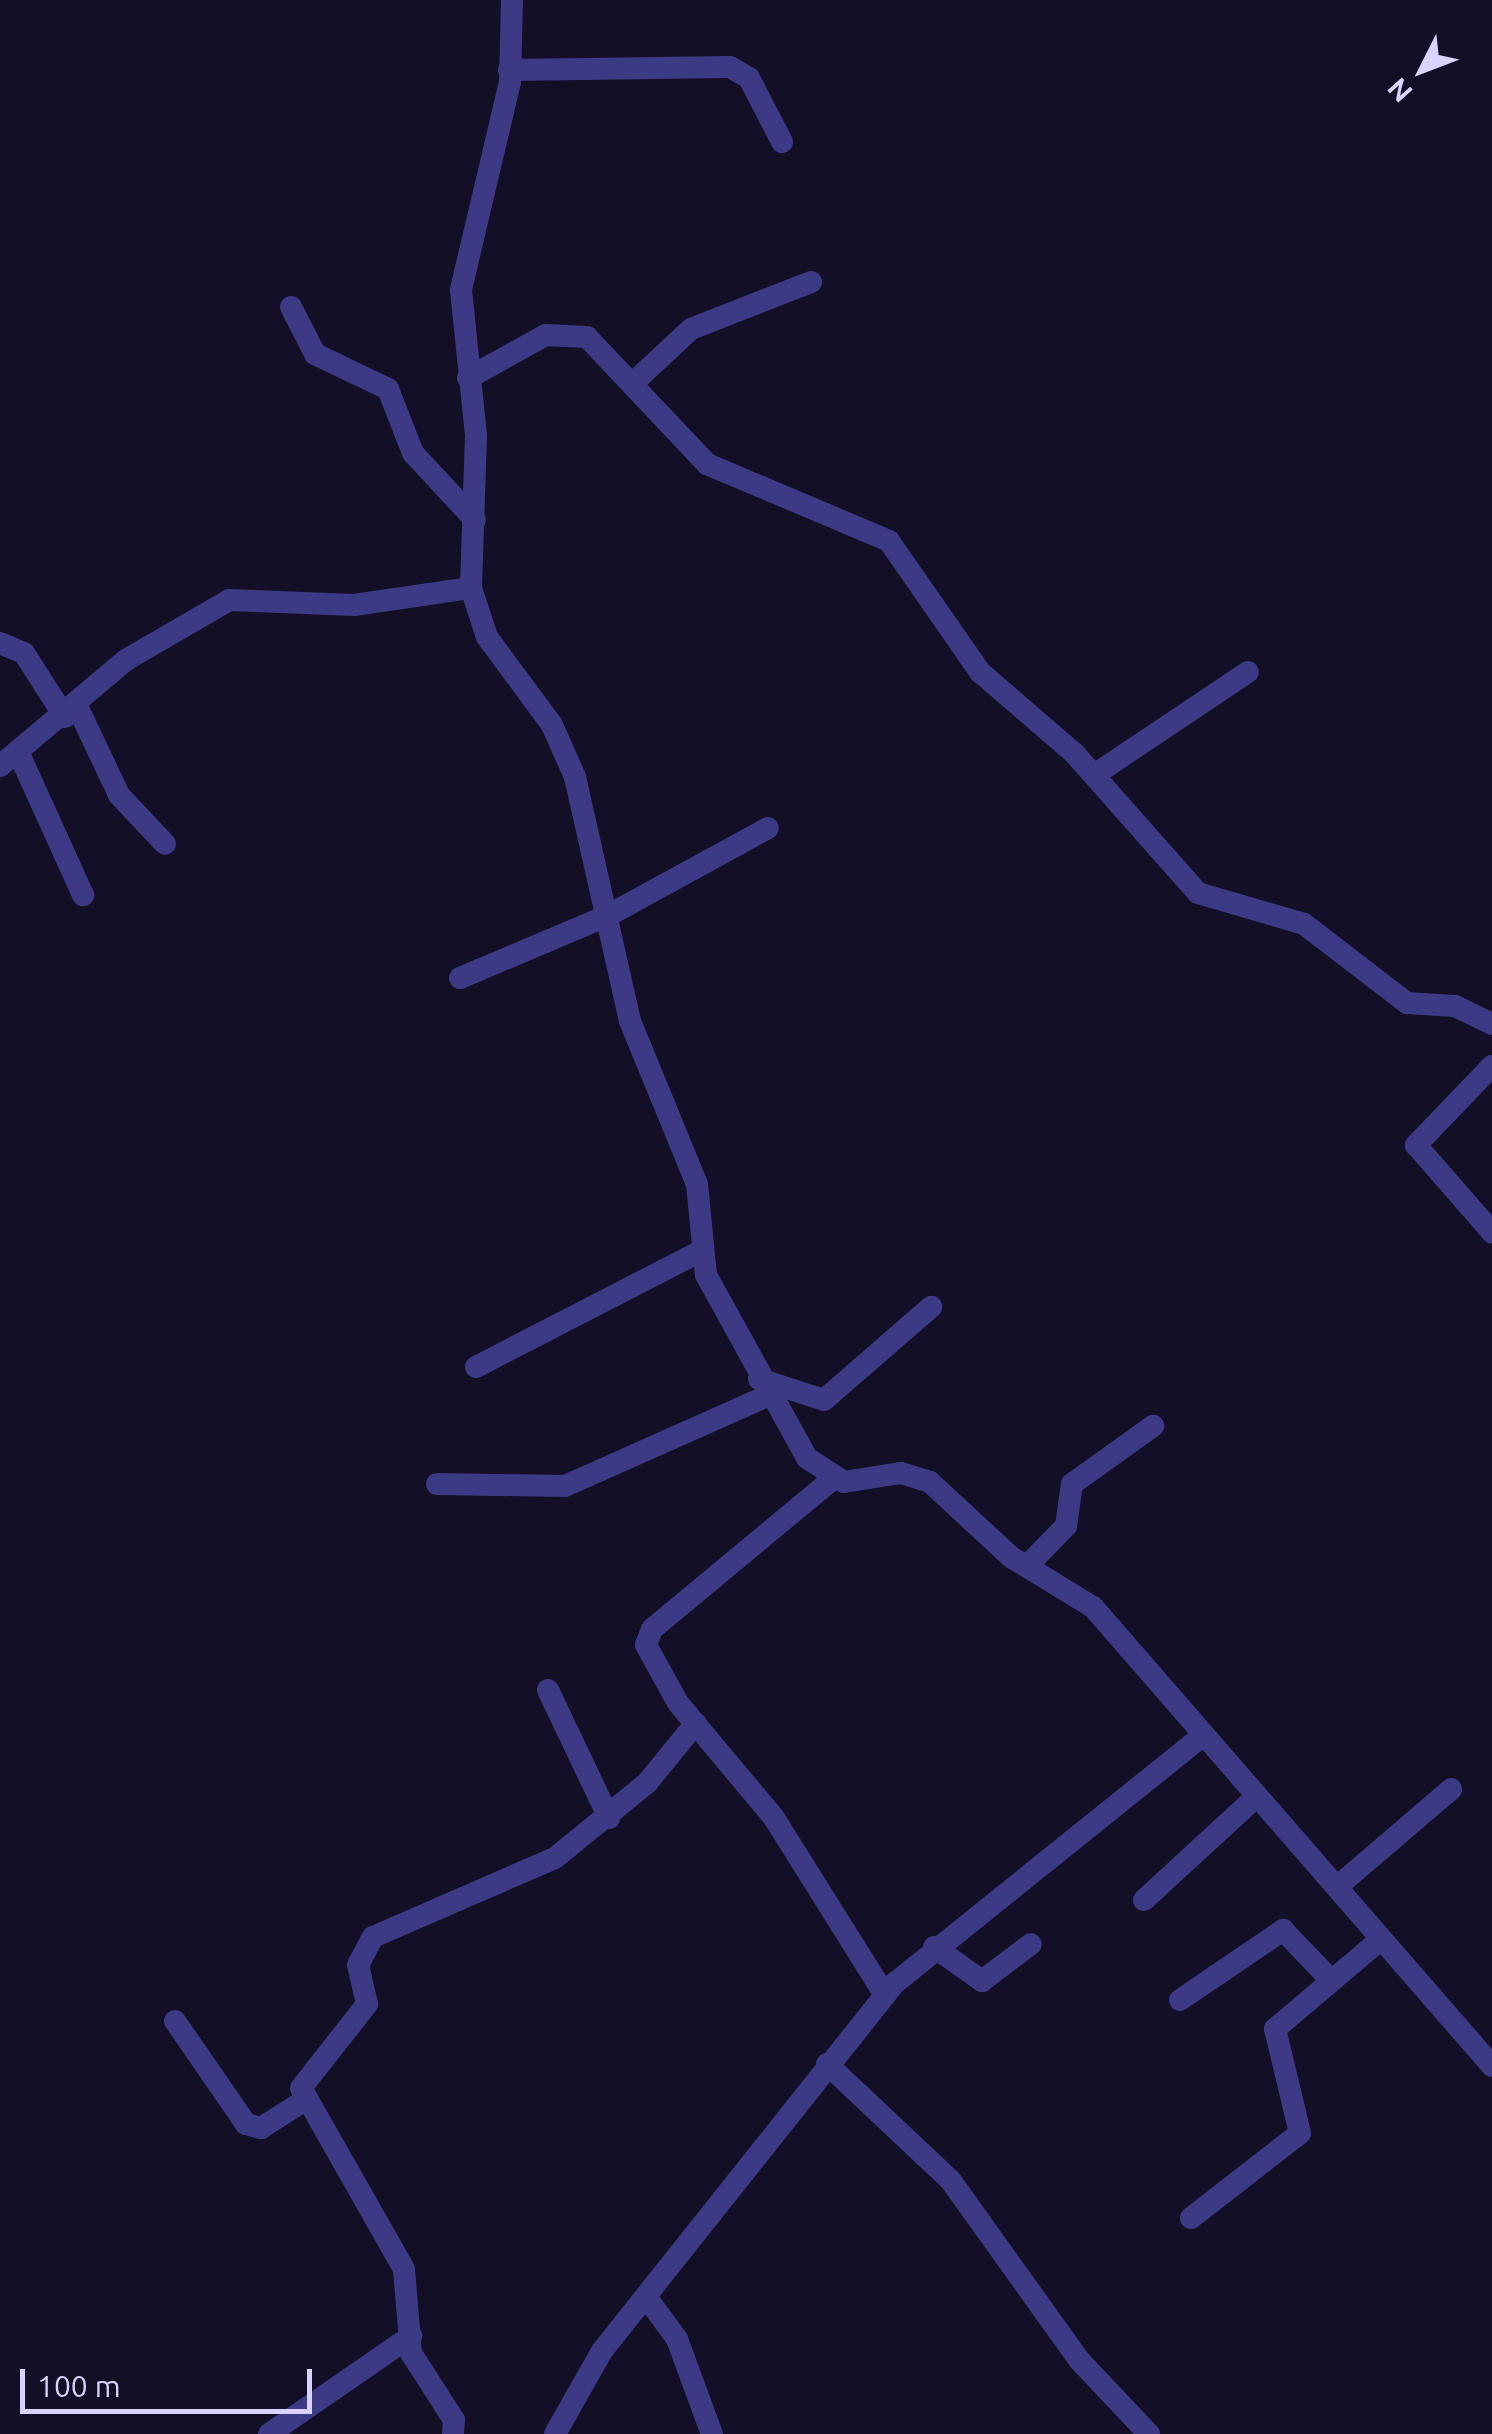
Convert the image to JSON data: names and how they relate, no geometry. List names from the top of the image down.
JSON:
{
  "scale_bar": "100 m",
  "north": "bottom left"
}
